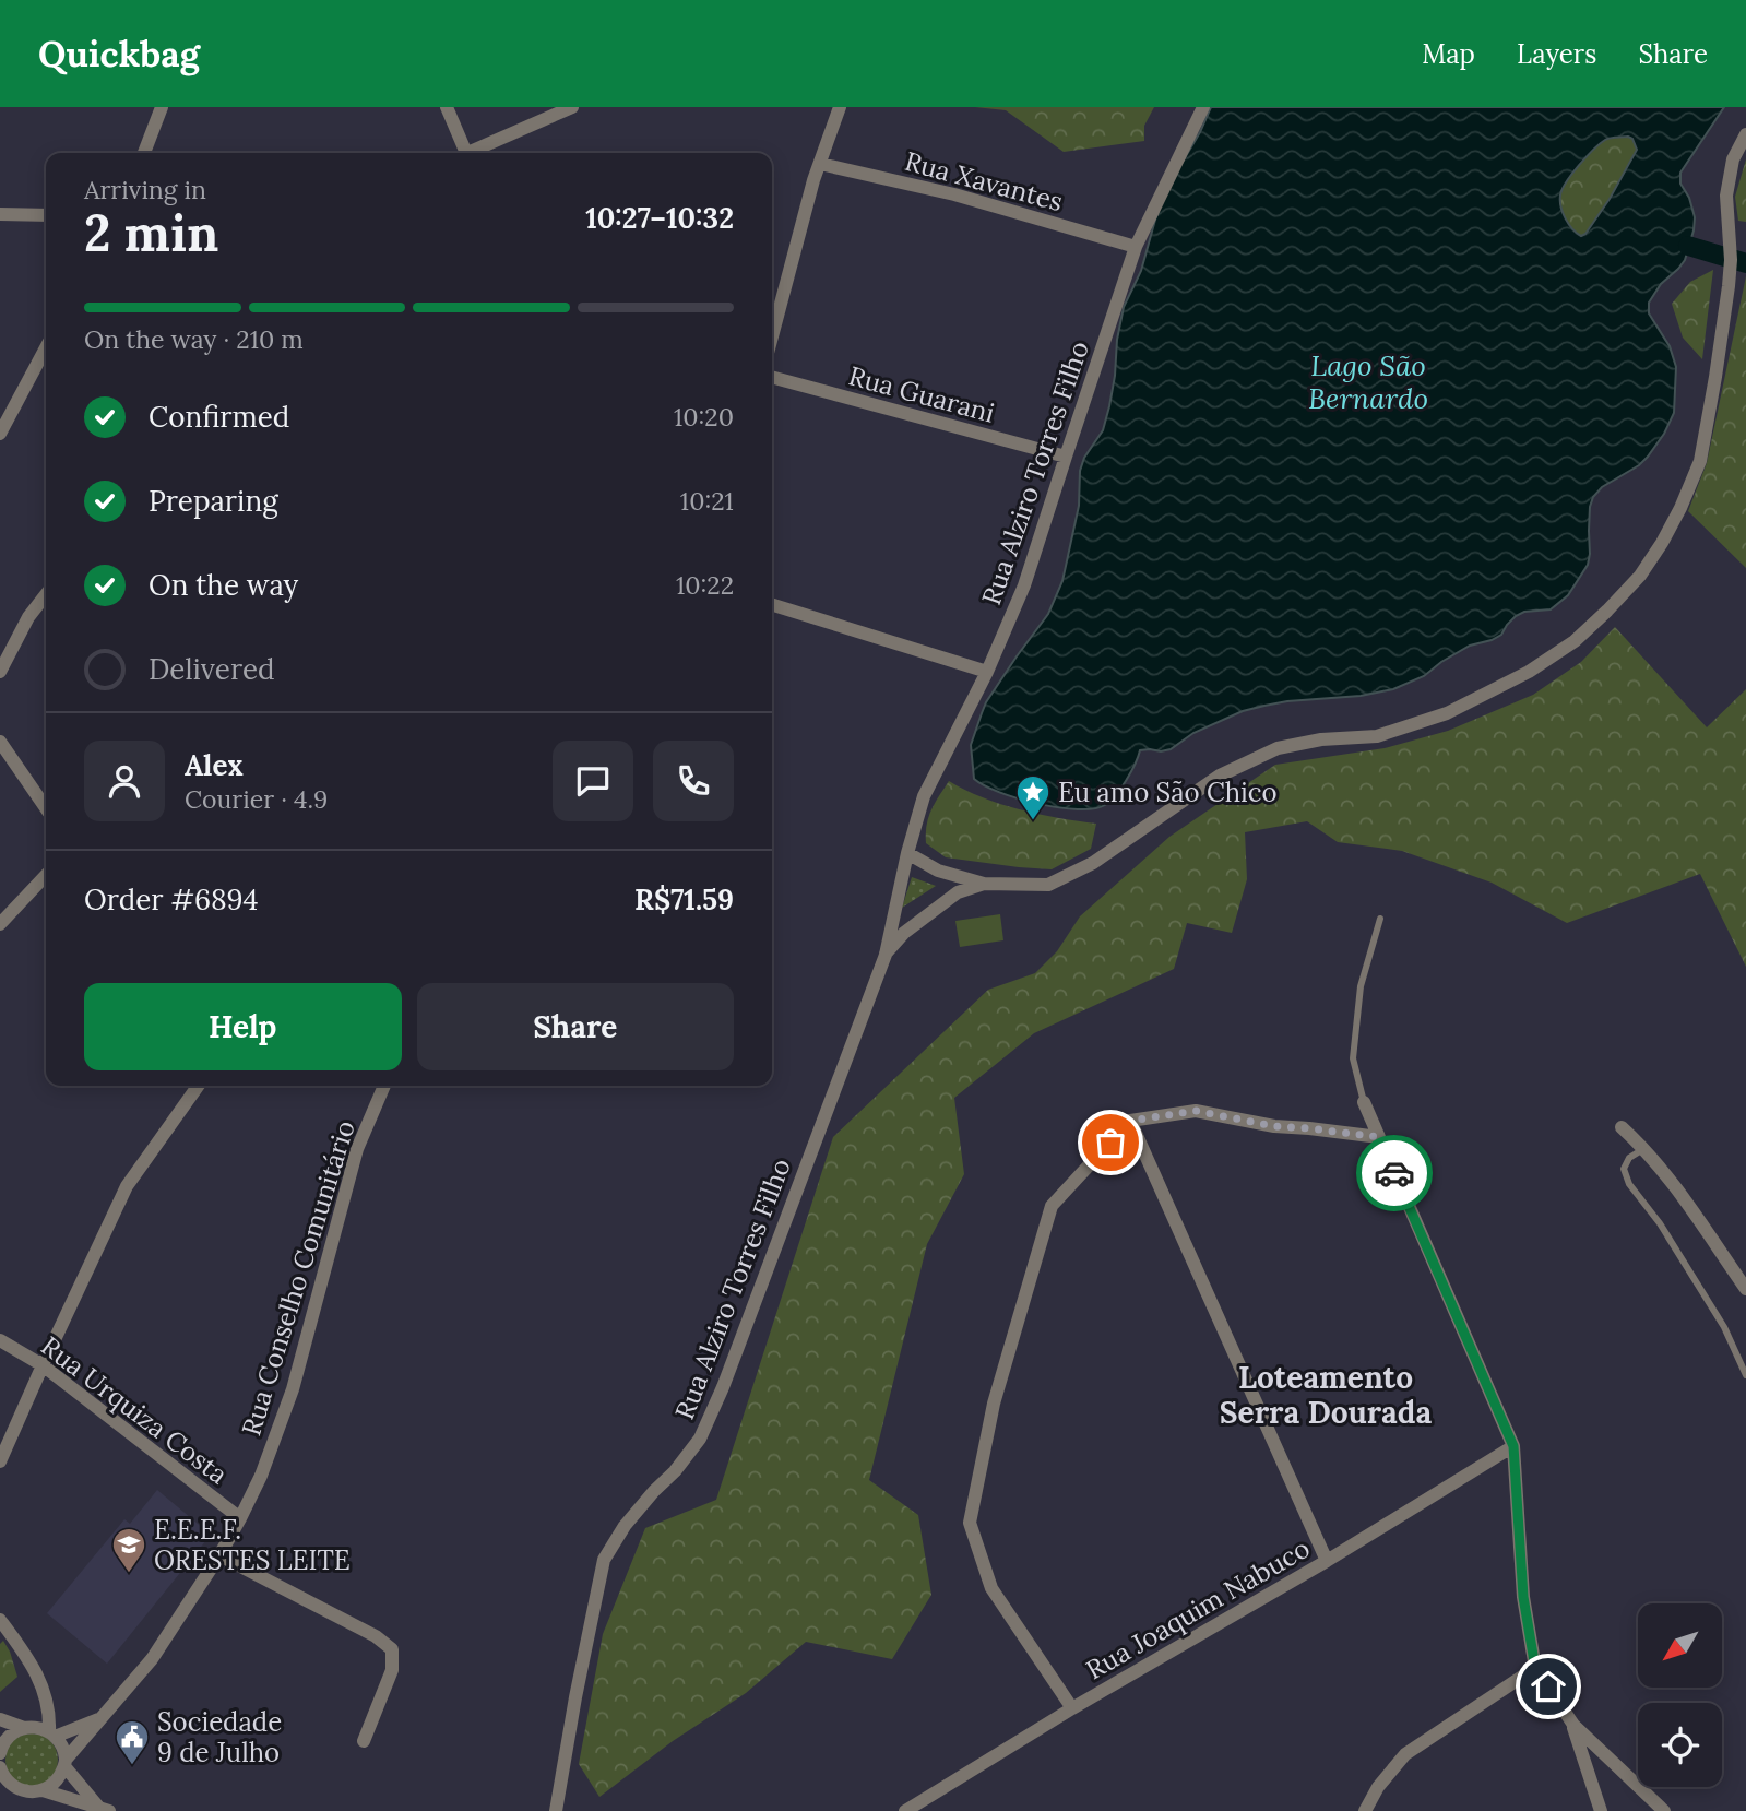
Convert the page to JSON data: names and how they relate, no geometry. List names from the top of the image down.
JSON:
{
  "streets": {
    "street": [
      "Rua Xavantes",
      "Rua Guarani",
      "Rua Alziro Torres Filho",
      "Rua Conselho Comunitário",
      "Rua Urquiza Costa",
      "Rua Joaquim Nabuco"
    ]
  },
  "crossings": [
    ["Rua Xavantes", "Rua Alziro Torres Filho"],
    ["Rua Guarani", "Rua Alziro Torres Filho"],
    ["Rua Conselho Comunitário", "Rua Urquiza Costa"]
  ],
  "districts": ["Loteamento Serra Dourada"],
  "water": ["Lago São Bernardo"],
  "places": {
    "place": ["Eu amo São Chico"],
    "school or university": ["E.E.E.F. ORESTES LEITE"],
    "public building": ["Sociedade 9 de Julho"]
  },
  "north": "bottom left",
  "page": {
    "header": "Quickbag",
    "nav": ["Map", "Layers", "Share"],
    "heading": ["2 min", "Arriving in", "10:27–10:32"],
    "panel": [
      "Alex",
      "Courier · 4.9",
      "Order #6894",
      "R$71.59"
    ],
    "bar": "On the way · 210 m",
    "list": [
      ["Confirmed", "10:20"],
      ["Preparing", "10:21"],
      ["On the way", "10:22"],
      "Delivered"
    ],
    "buttons": ["Help", "Share"]
  }
}
